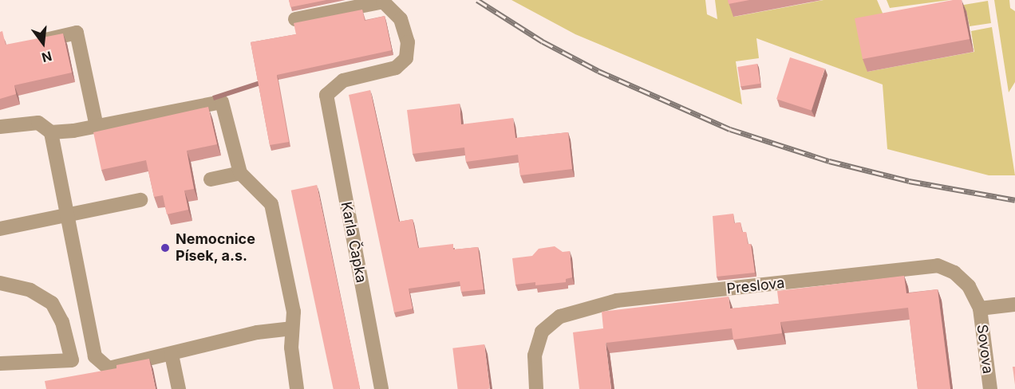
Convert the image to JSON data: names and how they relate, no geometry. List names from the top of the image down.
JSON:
{
  "streets": {
    "street": ["Karla Čapka", "Preslova", "Sovova"]
  },
  "crossings": [
    ["Preslova", "Sovova"]
  ],
  "places": ["Nemocnice Písek, a.s."],
  "north": "bottom"
}
